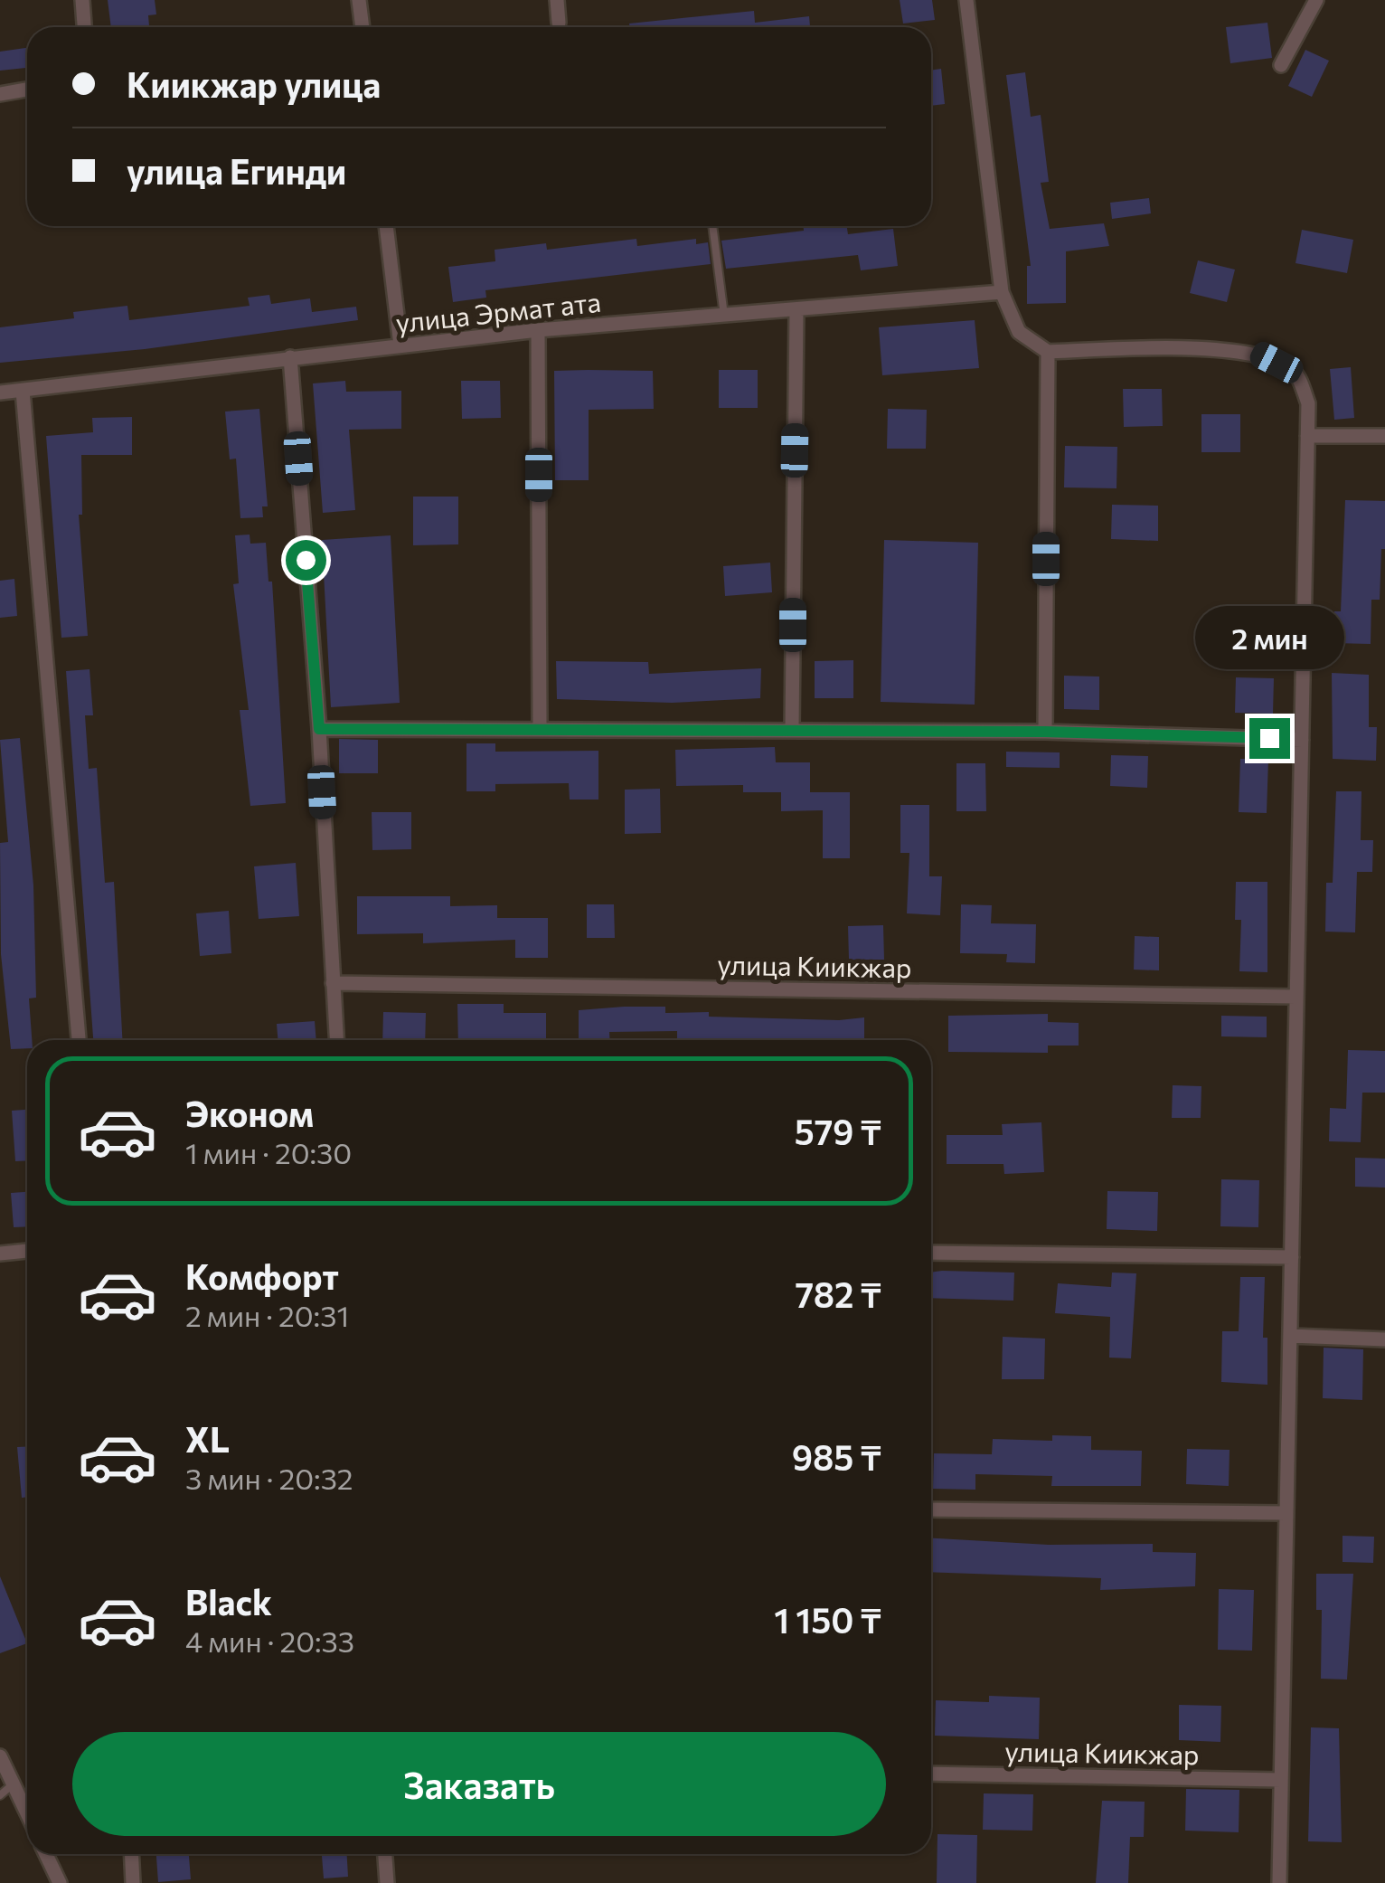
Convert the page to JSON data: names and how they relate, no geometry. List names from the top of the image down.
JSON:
{
  "streets": {
    "street": ["улица Эрмат ата", "улица Киикжар"]
  },
  "page": {
    "banner": ["Киикжар улица", "улица Егинди"],
    "bubble": "2 мин",
    "list": [
      {
        "name": "Эконом",
        "note": "1 мин · 20:30",
        "value": "579 ₸"
      },
      {
        "name": "Комфорт",
        "note": "2 мин · 20:31",
        "value": "782 ₸"
      },
      {
        "name": "XL",
        "note": "3 мин · 20:32",
        "value": "985 ₸"
      },
      {
        "name": "Black",
        "note": "4 мин · 20:33",
        "value": "1 150 ₸"
      }
    ],
    "buttons": "Заказать"
  }
}
